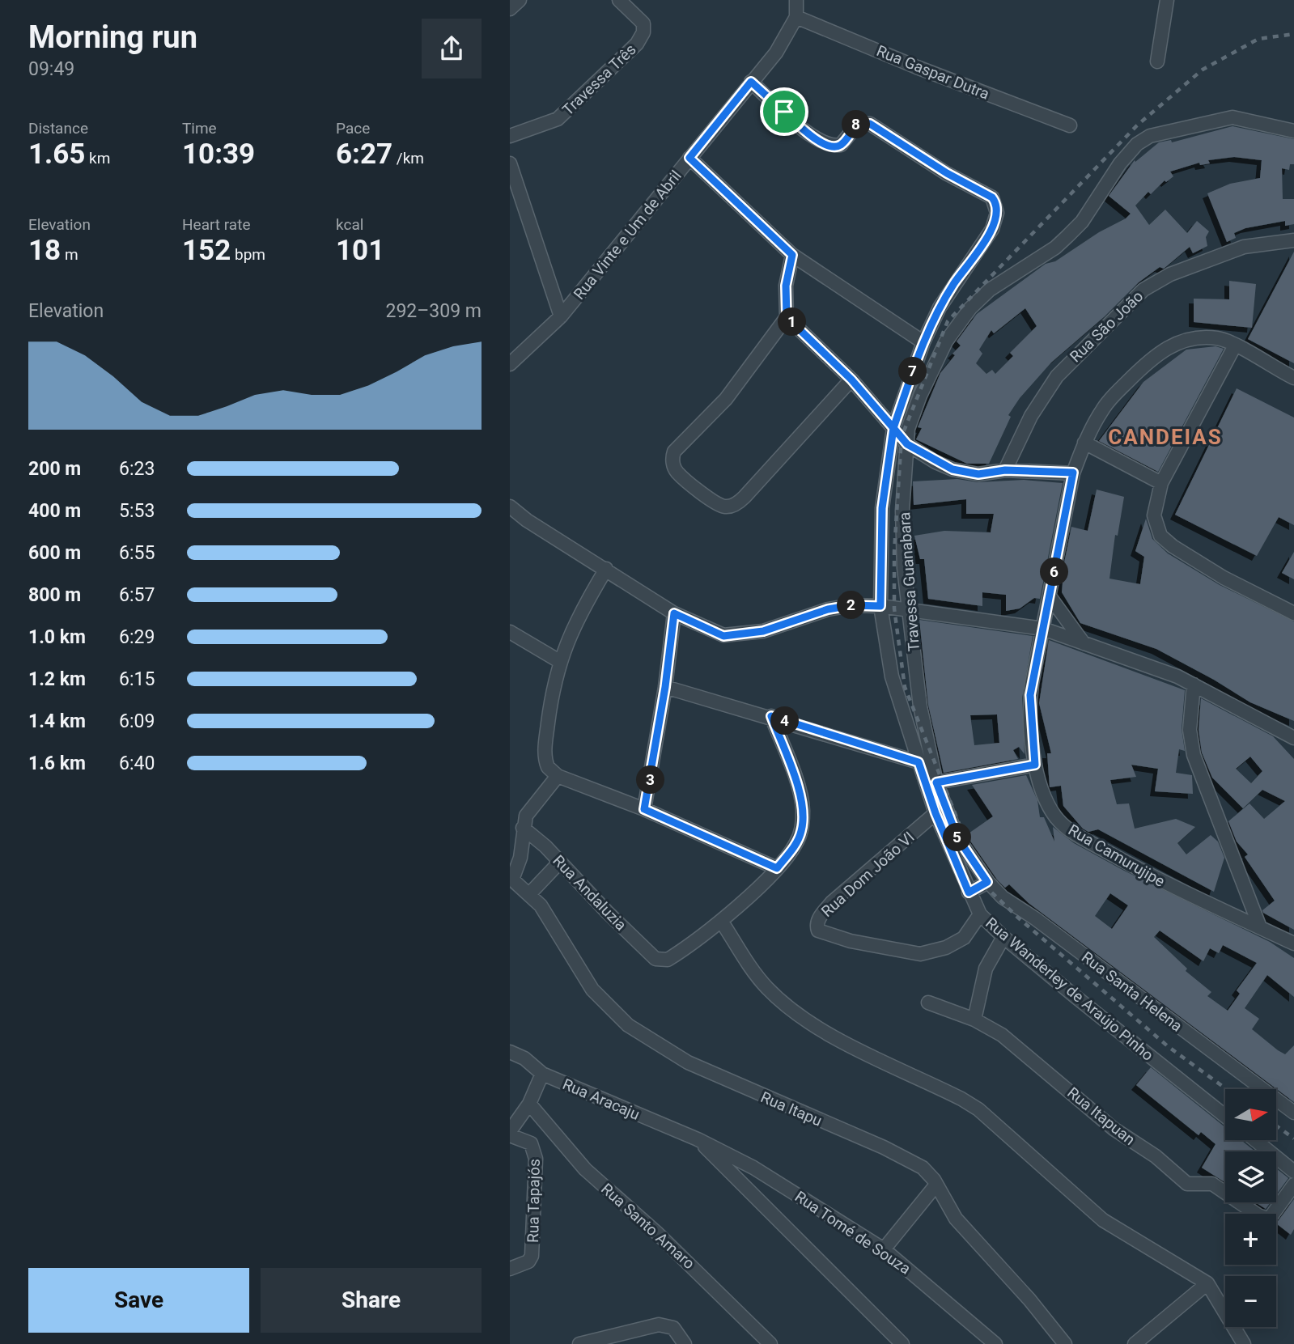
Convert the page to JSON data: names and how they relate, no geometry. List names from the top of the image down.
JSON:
{
  "streets": {
    "street": [
      "Rua Gaspar Dutra",
      "Travessa Três",
      "Rua Vinte e Um de Abril",
      "Rua São João",
      "Travessa Guanabara",
      "Rua Camurujipe",
      "Rua Dom João VI",
      "Rua Andaluzia",
      "Rua Wanderley de Araújo Pinho",
      "Rua Santa Helena",
      "Rua Aracaju",
      "Rua Itapu",
      "Rua Itapuan",
      "Rua Tapajós",
      "Rua Santo Amaro",
      "Rua Tomé de Souza"
    ]
  },
  "crossings": [
    ["Rua Gaspar Dutra", "Rua Vinte e Um de Abril"],
    ["Rua Vinte e Um de Abril", "Rua Wanderley de Araújo Pinho"],
    ["Travessa Guanabara", "Rua Santa Helena"],
    ["Rua Dom João VI", "Rua Wanderley de Araújo Pinho"],
    ["Rua Aracaju", "Rua Tomé de Souza"]
  ],
  "districts": ["CANDEIAS"],
  "north": "right",
  "page": {
    "heading": ["Morning run", "09:49"],
    "stats": [
      ["Distance", "1.65 km"],
      ["Time", "10:39"],
      ["Pace", "6:27 /km"],
      ["Elevation", "18 m"],
      ["Heart rate", "152 bpm"],
      ["kcal", "101"]
    ],
    "pins": [
      "8",
      "1",
      "7",
      "6",
      "2",
      "4",
      "3",
      "5"
    ],
    "chart": ["Elevation", "292–309 m"],
    "list": [
      {
        "name": "200 m",
        "note": "6:23"
      },
      {
        "name": "400 m",
        "note": "5:53"
      },
      {
        "name": "600 m",
        "note": "6:55"
      },
      {
        "name": "800 m",
        "note": "6:57"
      },
      {
        "name": "1.0 km",
        "note": "6:29"
      },
      {
        "name": "1.2 km",
        "note": "6:15"
      },
      {
        "name": "1.4 km",
        "note": "6:09"
      },
      {
        "name": "1.6 km",
        "note": "6:40"
      }
    ],
    "map_buttons": ["+", "−"],
    "buttons": ["Save", "Share"]
  }
}
